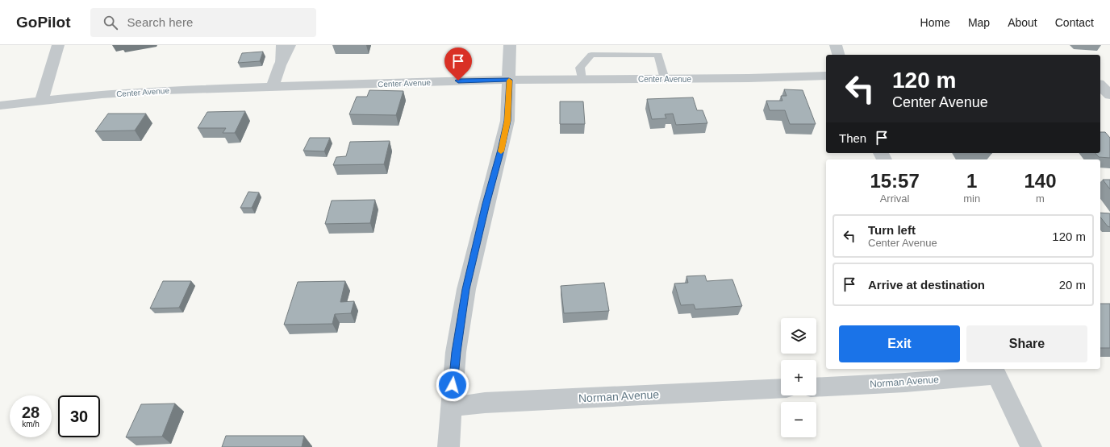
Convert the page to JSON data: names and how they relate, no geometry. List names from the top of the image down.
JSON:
{
  "streets": {
    "street": ["Center Avenue", "Norman Avenue"]
  },
  "page": {
    "header": "GoPilot",
    "search": "Search here",
    "nav": [
      "Home",
      "Map",
      "About",
      "Contact"
    ],
    "turn": ["120 m", "Center Avenue"],
    "then": "Then",
    "eta": [
      "15:57",
      "Arrival",
      "1",
      "min",
      "140",
      "m"
    ],
    "list": [
      {
        "name": "Turn left",
        "note": "Center Avenue",
        "value": "120 m"
      },
      {
        "name": "Arrive at destination",
        "value": "20 m"
      }
    ],
    "map_buttons": ["+", "−"],
    "buttons": ["Exit", "Share"],
    "speed": "28 km/h",
    "limit": "30"
  }
}
